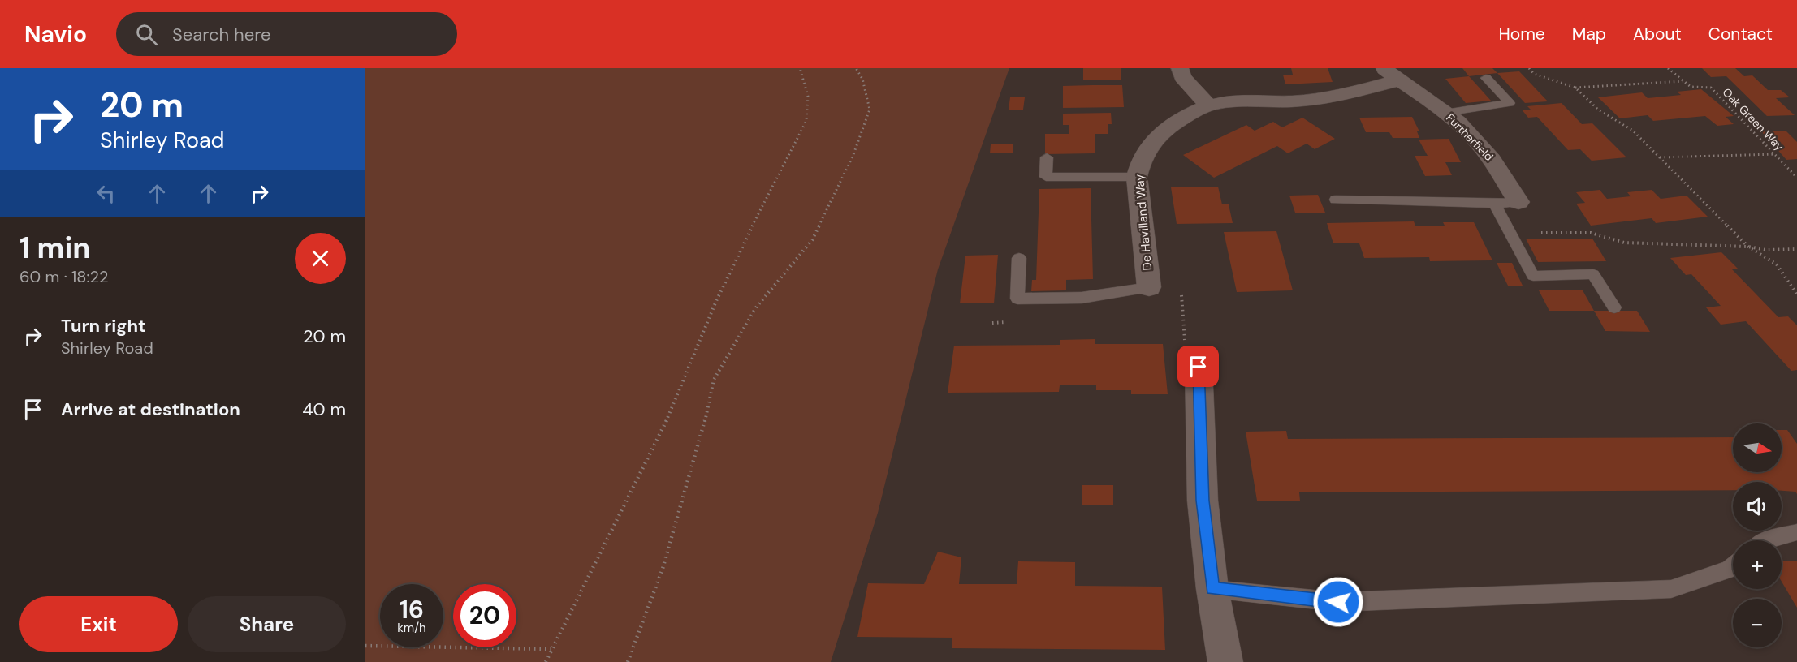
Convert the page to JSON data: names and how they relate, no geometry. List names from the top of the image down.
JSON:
{
  "streets": {
    "street": ["Furtherfield", "De Havilland Way"],
    "path": ["Oak Green Way"]
  },
  "crossings": [
    ["Furtherfield", "De Havilland Way"]
  ],
  "north": "right",
  "page": {
    "header": "Navio",
    "search": "Search here",
    "nav": [
      "Home",
      "Map",
      "About",
      "Contact"
    ],
    "turn": ["20 m", "Shirley Road"],
    "heading": ["1 min", "60 m · 18:22"],
    "list": [
      {
        "name": "Turn right",
        "note": "Shirley Road",
        "value": "20 m"
      },
      {
        "name": "Arrive at destination",
        "value": "40 m"
      }
    ],
    "map_buttons": ["+", "−"],
    "speed": "16 km/h",
    "limit": "20",
    "buttons": ["Exit", "Share"]
  }
}
